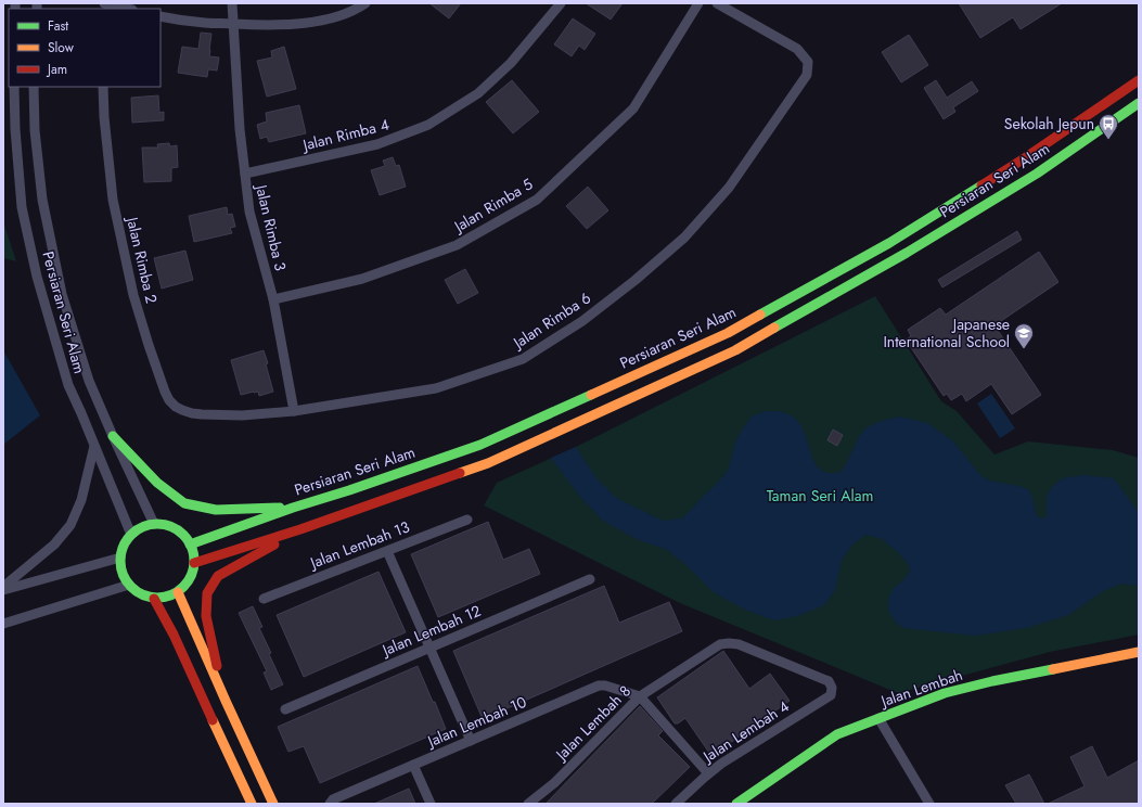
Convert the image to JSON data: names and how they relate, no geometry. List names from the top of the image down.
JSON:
{
  "streets": {
    "street": [
      "Jalan Rimba 4",
      "Persiaran Seri Alam",
      "Jalan Rimba 5",
      "Jalan Rimba 3",
      "Jalan Rimba 2",
      "Jalan Rimba 6",
      "Jalan Lembah 13",
      "Jalan Lembah 12",
      "Jalan Lembah",
      "Jalan Lembah 10",
      "Jalan Lembah 8",
      "Jalan Lembah 4"
    ]
  },
  "crossings": [
    ["Jalan Rimba 4", "Jalan Rimba 3"],
    ["Jalan Rimba 5", "Jalan Rimba 3"],
    ["Jalan Rimba 3", "Jalan Rimba 6"],
    ["Jalan Rimba 2", "Jalan Rimba 6"],
    ["Jalan Lembah 10", "Jalan Lembah 8"],
    ["Jalan Lembah 8", "Jalan Lembah 4"]
  ],
  "parks": ["Taman Seri Alam"],
  "places": {
    "bus stop": ["Sekolah Jepun"],
    "school or university": ["Japanese International School"]
  },
  "legend": ["Fast", "Slow", "Jam"]
}
